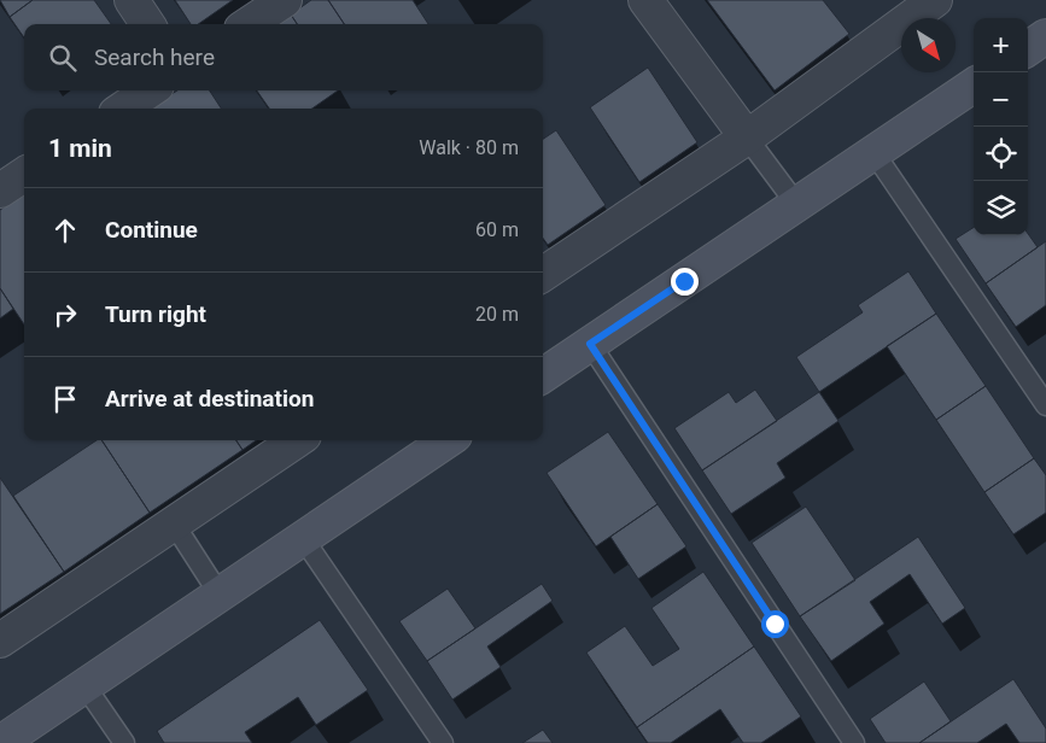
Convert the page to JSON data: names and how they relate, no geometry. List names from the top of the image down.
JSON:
{
  "north": "bottom right",
  "page": {
    "map_buttons": ["+", "−"],
    "search": "Search here",
    "heading": ["1 min", "Walk · 80 m"],
    "list": [
      ["Continue", "60 m"],
      ["Turn right", "20 m"],
      "Arrive at destination"
    ]
  }
}
